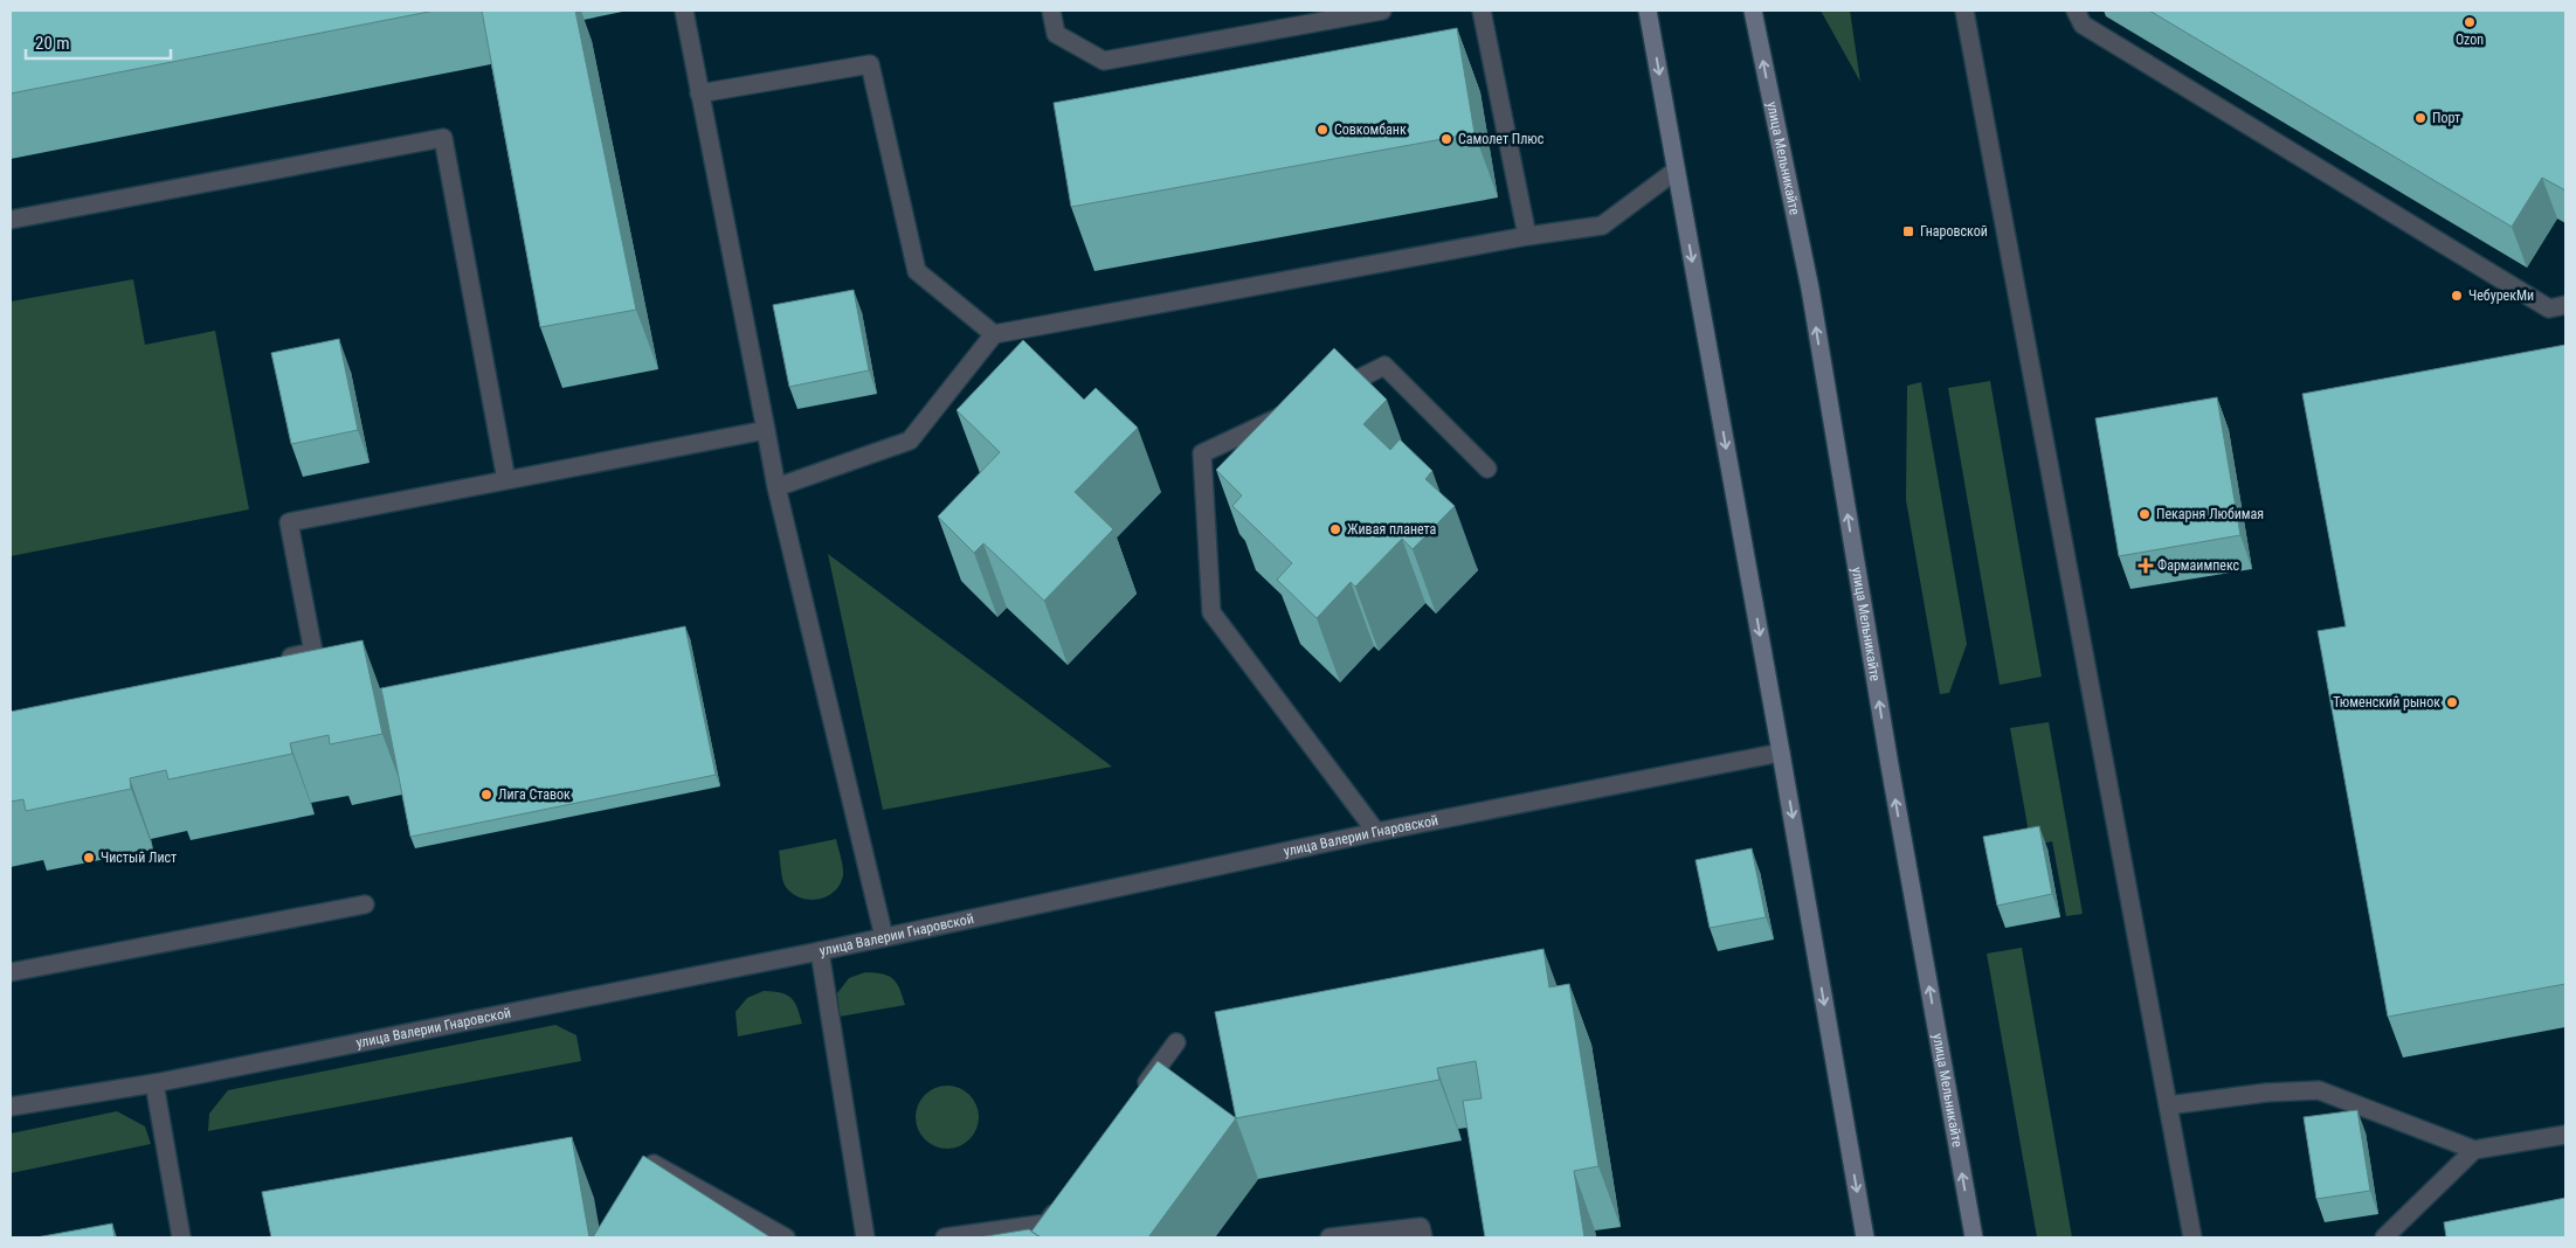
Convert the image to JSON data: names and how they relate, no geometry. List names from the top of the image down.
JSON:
{
  "streets": {
    "main road": ["улица Мельникайте"],
    "street": ["улица Валерии Гнаровской"]
  },
  "places": {
    "other": [
      "Ozon",
      "Порт",
      "Совкомбанк",
      "Самолет Плюс",
      "ЧебурекМи",
      "Пекарня Любимая",
      "Живая планета",
      "Тюменский рынок",
      "Лига Ставок",
      "Чистый Лист"
    ],
    "transit": ["Гнаровской"],
    "health": ["Фармаимпекс"]
  },
  "scale_bar": "20 m"
}
